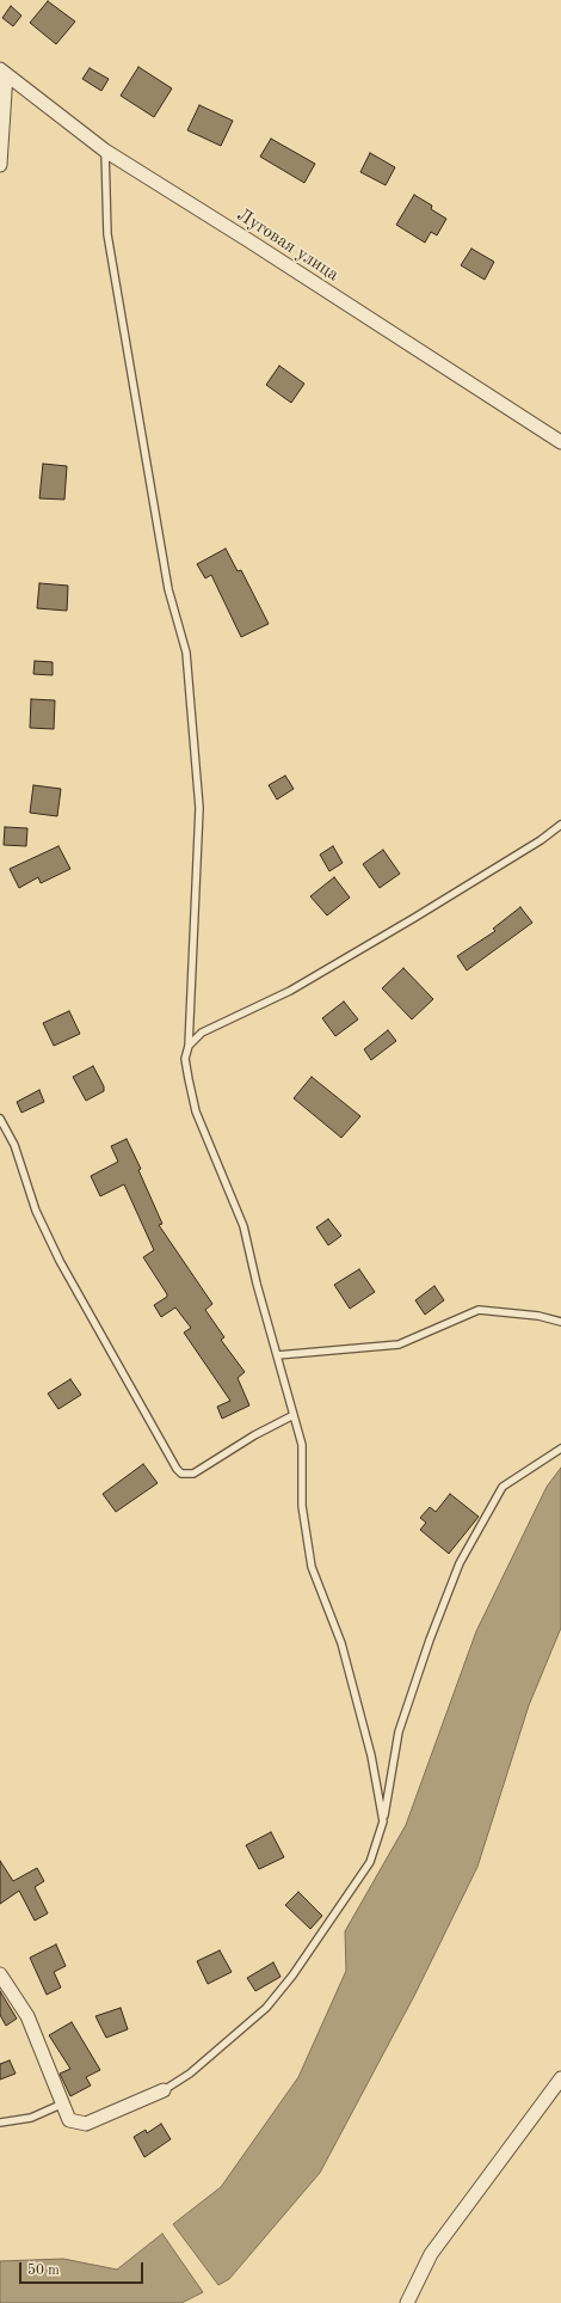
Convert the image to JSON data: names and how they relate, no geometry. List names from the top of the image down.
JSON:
{
  "streets": {
    "street": ["Луговая улица"]
  },
  "scale_bar": "50 m"
}
